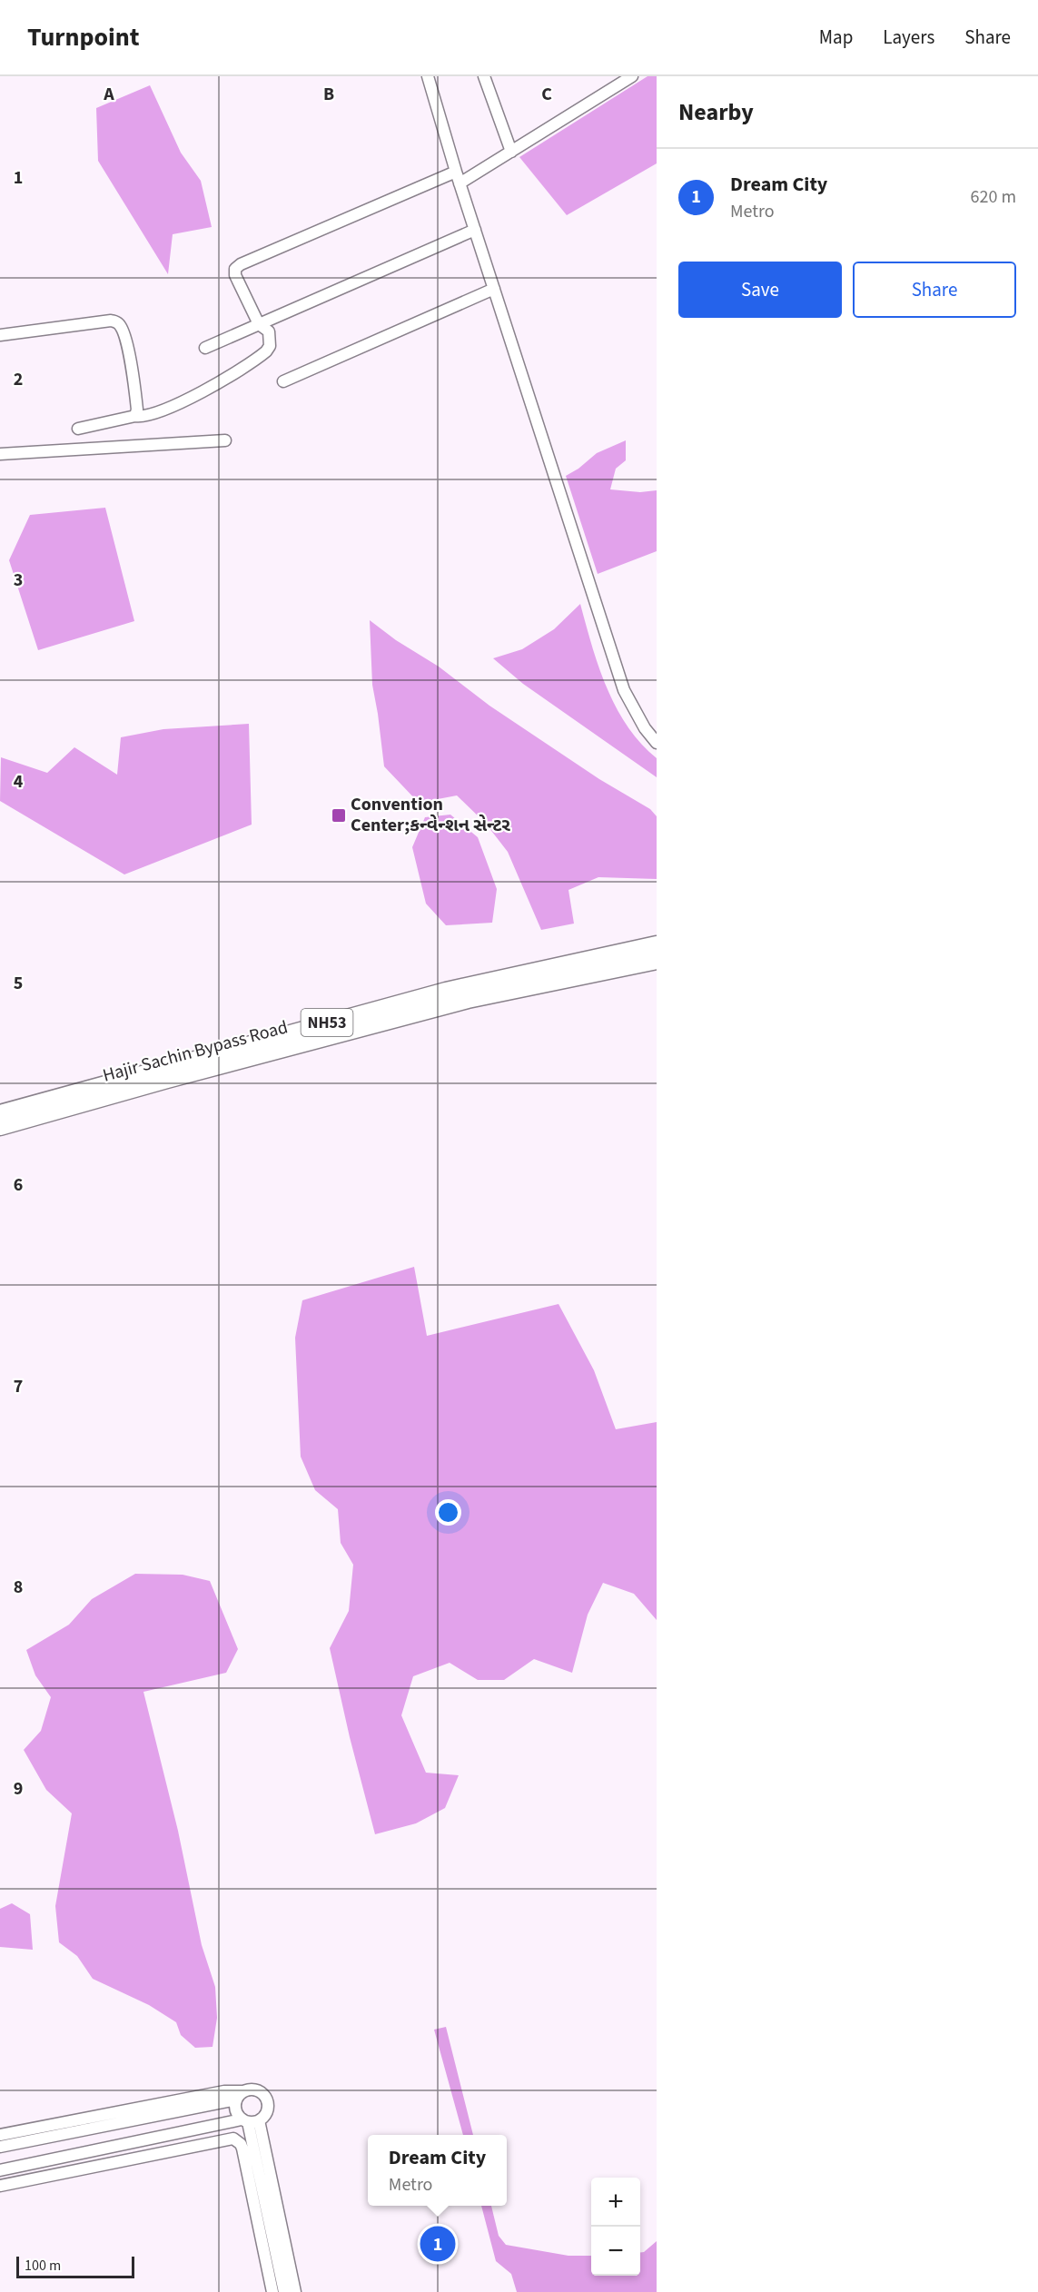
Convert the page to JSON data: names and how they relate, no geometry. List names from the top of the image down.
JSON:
{
  "streets": {
    "highway": ["NH53", "Hajir Sachin Bypass Road"]
  },
  "places": {
    "transit": ["Convention Center;કન્વેન્શન સેન્ટર"]
  },
  "scale_bar": "100 m",
  "page": {
    "header": "Turnpoint",
    "nav": ["Map", "Layers", "Share"],
    "heading": "Nearby",
    "list": [
      {
        "mark": "1",
        "name": "Dream City",
        "note": "Metro",
        "value": "620 m"
      }
    ],
    "buttons": ["Save", "Share"],
    "popup": ["Dream City", "Metro"],
    "map_buttons": ["+", "−"],
    "pins": "1",
    "scale": "100 m"
  },
  "grid": {
    "columns": ["A", "B", "C"],
    "rows": [
      "1",
      "2",
      "3",
      "4",
      "5",
      "6",
      "7",
      "8",
      "9"
    ]
  }
}
